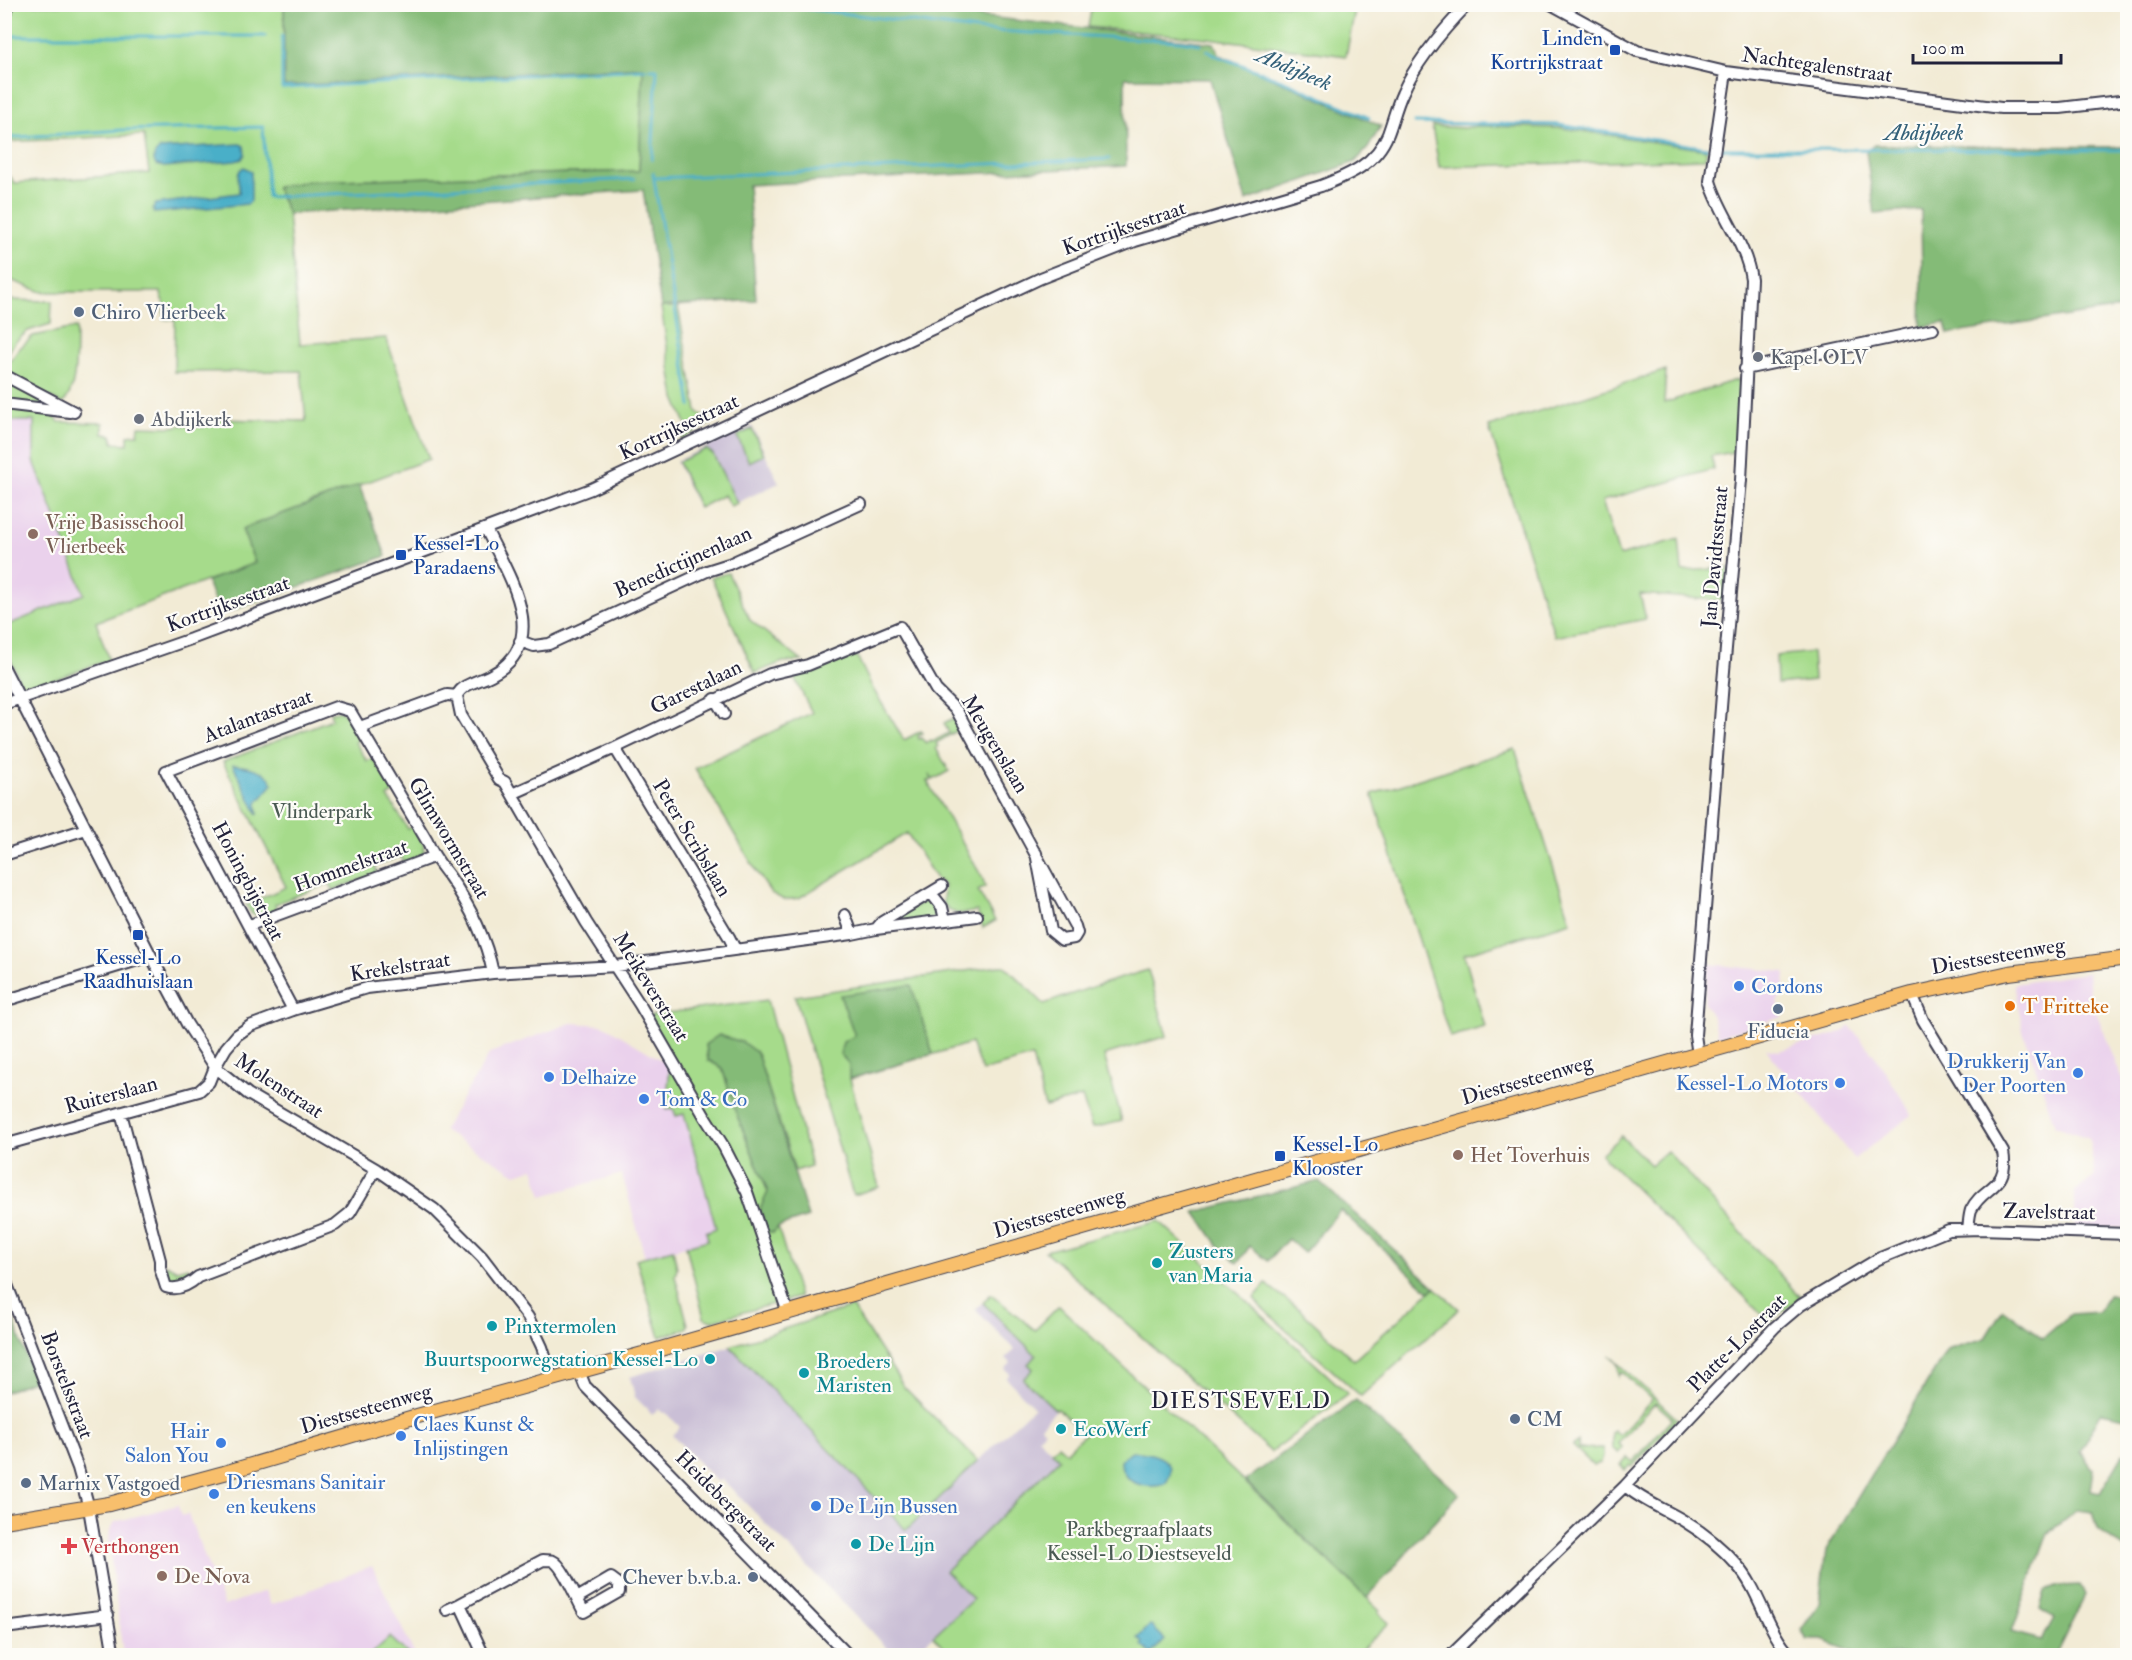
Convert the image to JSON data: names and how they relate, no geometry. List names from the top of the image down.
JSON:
{
  "streets": {
    "main road": ["Diestsesteenweg"],
    "street": [
      "Nachtegalenstraat",
      "Kortrijksestraat",
      "Jan Davidtsstraat",
      "Benedictijnenlaan",
      "Garestalaan",
      "Atalantastraat",
      "Meugenslaan",
      "Glimwormstraat",
      "Peter Scribslaan",
      "Hommelstraat",
      "Honingbijstraat",
      "Krekelstraat",
      "Meikeverstraat",
      "Molenstraat",
      "Ruiterslaan",
      "Zavelstraat",
      "Platte-Lostraat",
      "Borstelsstraat",
      "Heidebergstraat"
    ]
  },
  "crossings": [
    ["Nachtegalenstraat", "Jan Davidtsstraat"],
    ["Kortrijksestraat", "Molenstraat"],
    ["Jan Davidtsstraat", "Diestsesteenweg"],
    ["Garestalaan", "Meugenslaan"],
    ["Garestalaan", "Peter Scribslaan"],
    ["Garestalaan", "Meikeverstraat"],
    ["Atalantastraat", "Glimwormstraat"],
    ["Atalantastraat", "Honingbijstraat"],
    ["Glimwormstraat", "Hommelstraat"],
    ["Glimwormstraat", "Krekelstraat"],
    ["Peter Scribslaan", "Krekelstraat"],
    ["Hommelstraat", "Honingbijstraat"],
    ["Honingbijstraat", "Krekelstraat"],
    ["Diestsesteenweg", "Meikeverstraat"],
    ["Diestsesteenweg", "Molenstraat"],
    ["Diestsesteenweg", "Borstelsstraat"],
    ["Diestsesteenweg", "Heidebergstraat"],
    ["Krekelstraat", "Meikeverstraat"],
    ["Krekelstraat", "Molenstraat"],
    ["Krekelstraat", "Ruiterslaan"],
    ["Molenstraat", "Ruiterslaan"],
    ["Zavelstraat", "Platte-Lostraat"]
  ],
  "districts": ["DIESTSEVELD"],
  "water": ["Abdijbeek"],
  "parks": ["Vlinderpark", "Parkbegraafplaats Kessel-Lo Diestseveld"],
  "places": {
    "transit": [
      "Linden Kortrijkstraat",
      "Kessel-Lo Paradaens",
      "Kessel-Lo Raadhuislaan",
      "Kessel-Lo Klooster"
    ],
    "other": [
      "Chiro Vlierbeek",
      "Kapel OLV",
      "Abdijkerk",
      "Vrije Basisschool Vlierbeek",
      "Cordons",
      "T Fritteke",
      "Fiducia",
      "Drukkerij Van Der Poorten",
      "Delhaize",
      "Kessel-Lo Motors",
      "Tom & Co",
      "Het Toverhuis",
      "Zusters van Maria",
      "Pinxtermolen",
      "Buurtspoorwegstation Kessel-Lo",
      "Broeders Maristen",
      "CM",
      "EcoWerf",
      "Claes Kunst & Inlijstingen",
      "Hair Salon You",
      "Marnix Vastgoed",
      "Driesmans Sanitair en keukens",
      "De Lijn Bussen",
      "De Lijn",
      "De Nova",
      "Chever b.v.b.a."
    ],
    "health": ["Verthongen"]
  },
  "scale_bar": "100 m"
}
